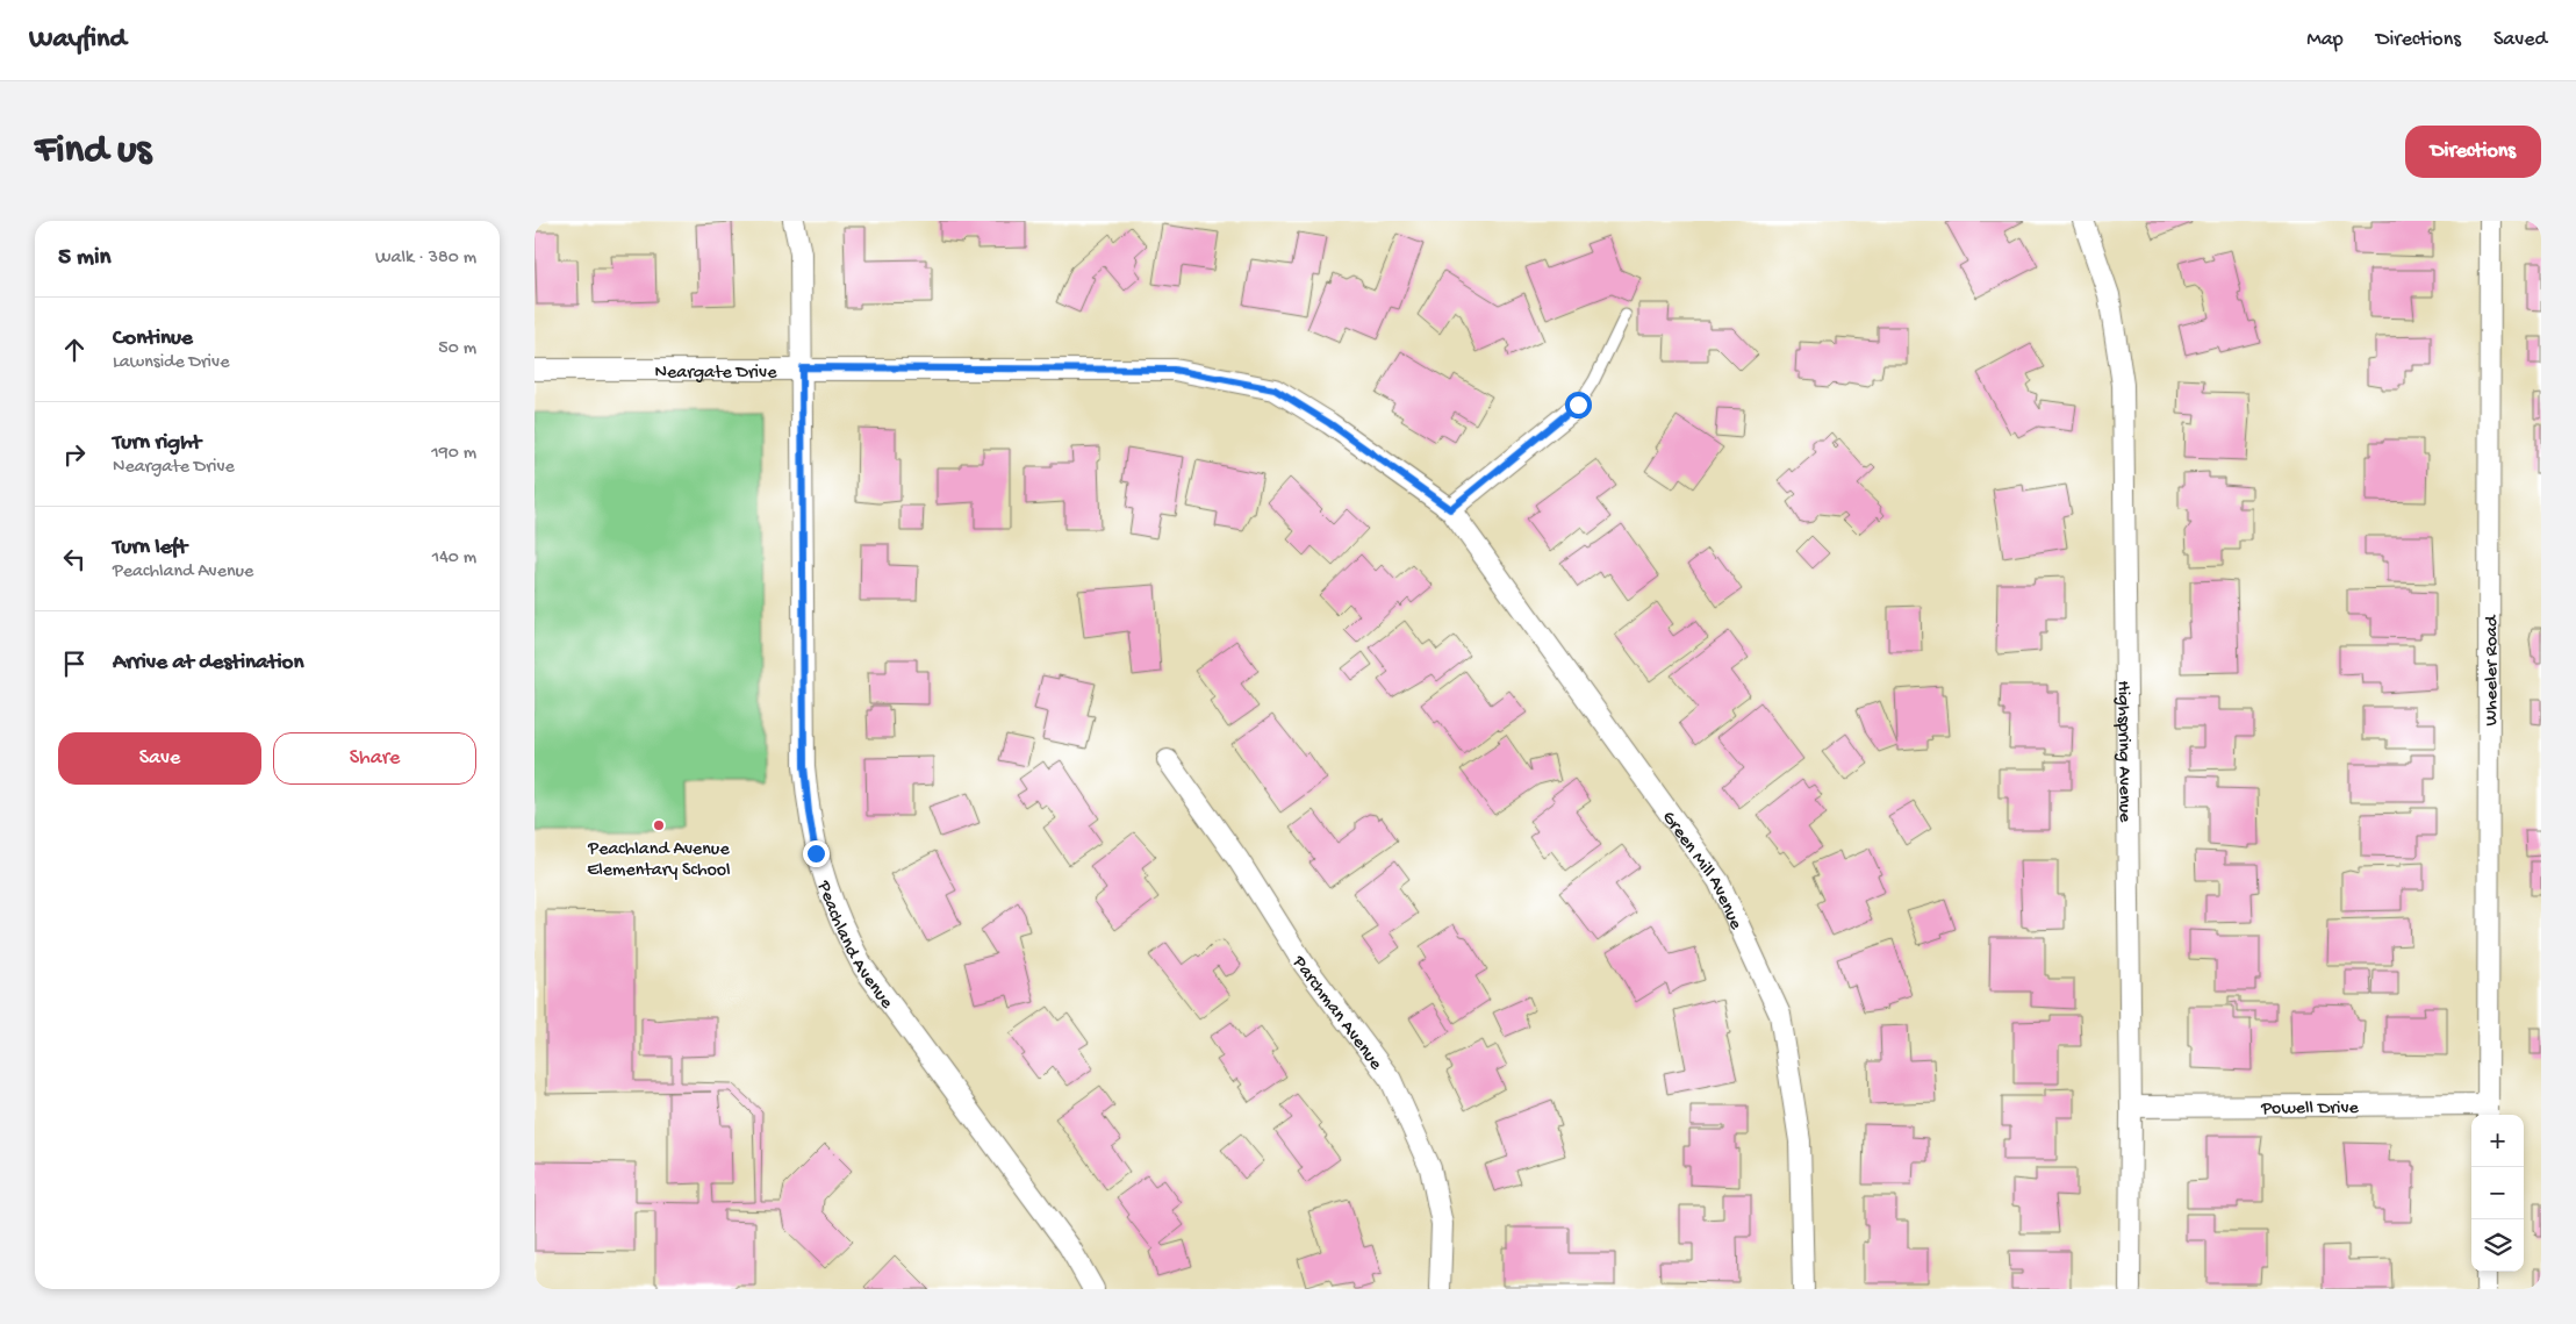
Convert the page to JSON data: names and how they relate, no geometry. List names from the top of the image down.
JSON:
{
  "streets": {
    "street": [
      "Neargate Drive",
      "Wheeler Road",
      "Highspring Avenue",
      "Green Mill Avenue",
      "Peachland Avenue",
      "Parchman Avenue",
      "Powell Drive"
    ]
  },
  "crossings": [
    ["Neargate Drive", "Green Mill Avenue"],
    ["Neargate Drive", "Peachland Avenue"],
    ["Wheeler Road", "Powell Drive"],
    ["Highspring Avenue", "Powell Drive"]
  ],
  "places": ["Peachland Avenue Elementary School"],
  "page": {
    "header": "Wayfind",
    "nav": ["Map", "Directions", "Saved"],
    "buttons": [
      "Directions",
      ["Save", "Share"]
    ],
    "title": "Find us",
    "heading": ["5 min", "Walk · 380 m"],
    "list": [
      ["Continue", "Lawnside Drive", "50 m"],
      ["Turn right", "Neargate Drive", "190 m"],
      ["Turn left", "Peachland Avenue", "140 m"],
      "Arrive at destination"
    ],
    "map_buttons": ["+", "−"]
  }
}
